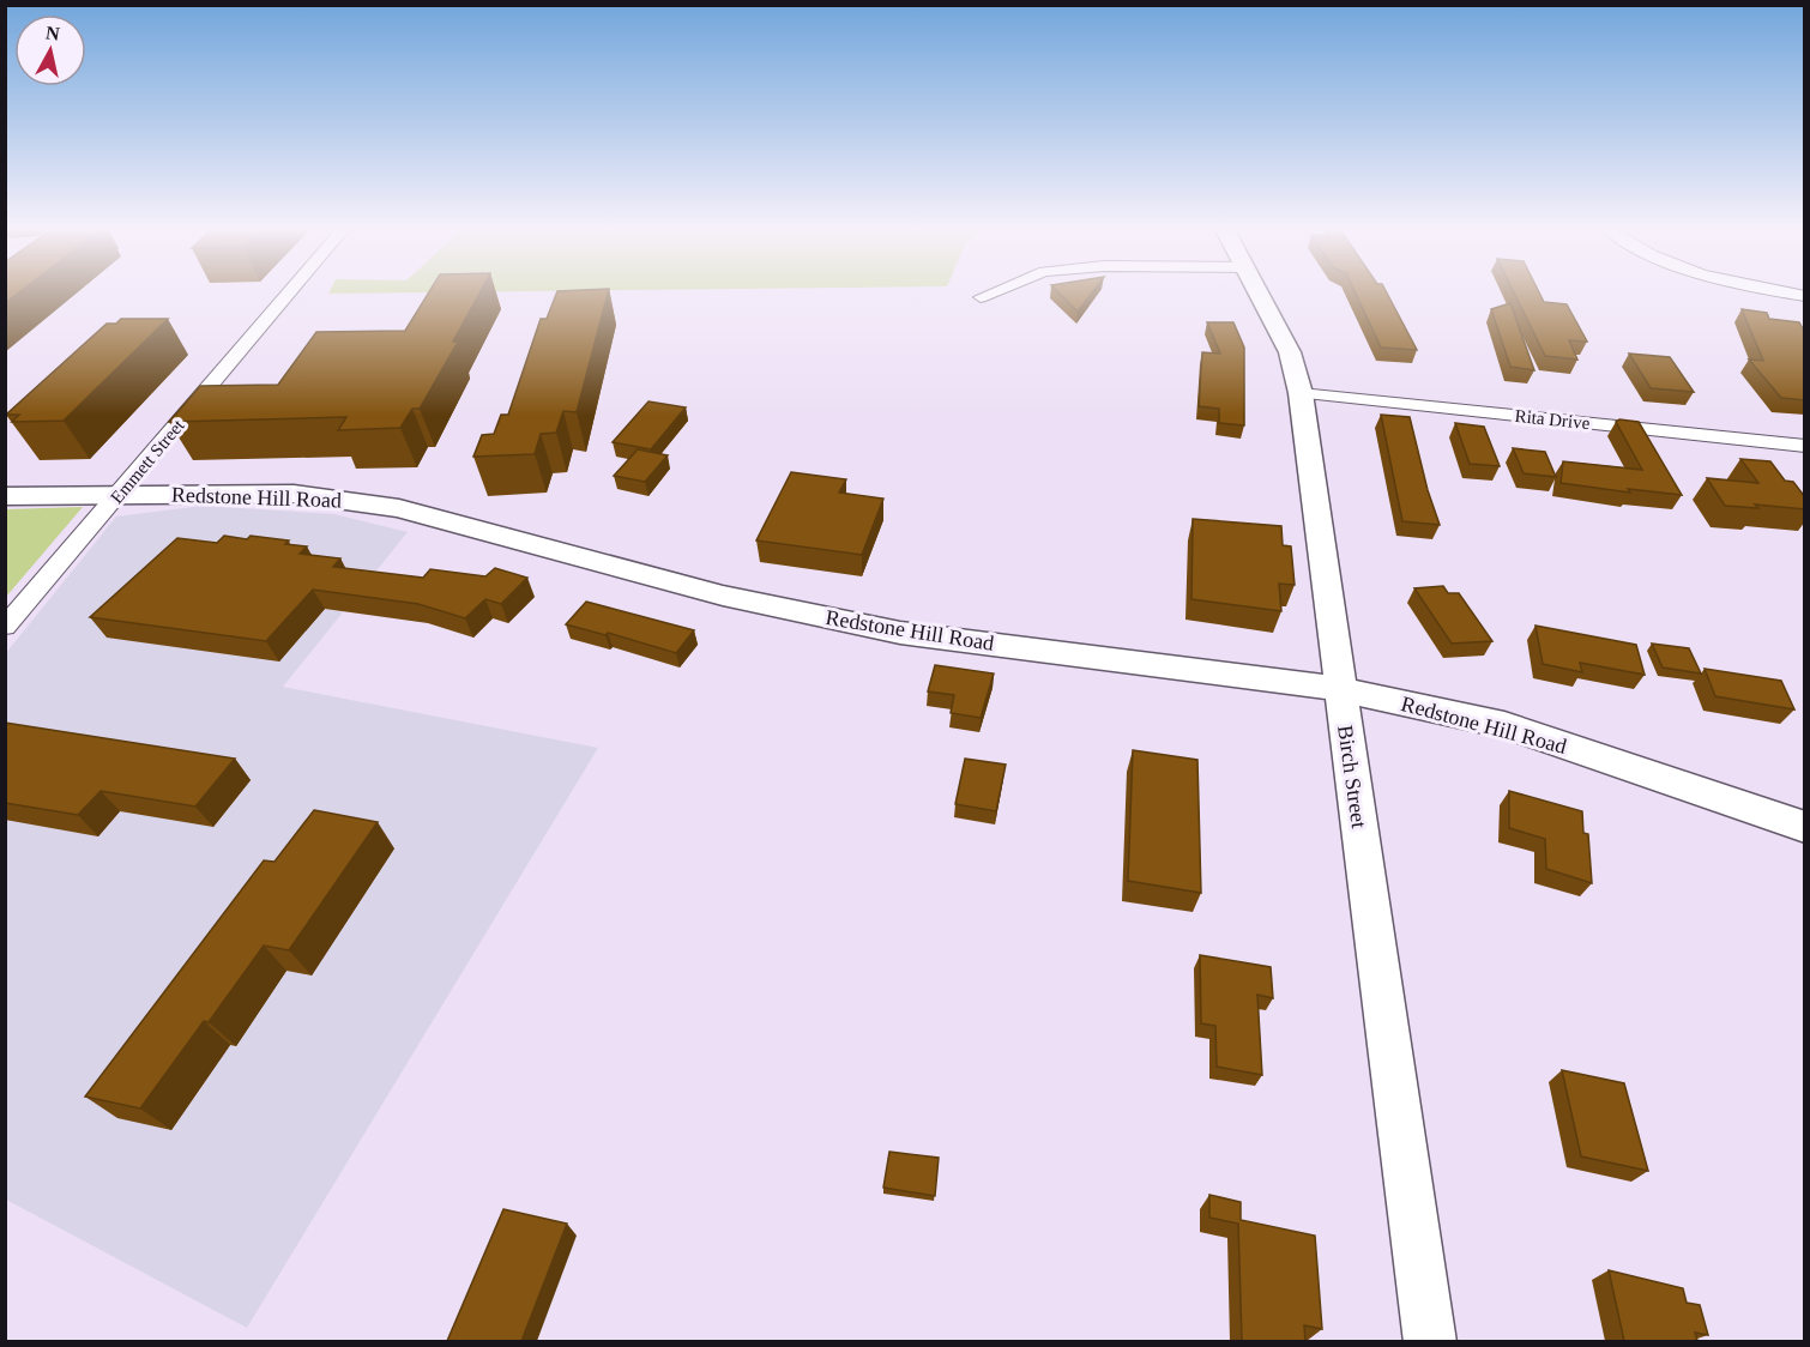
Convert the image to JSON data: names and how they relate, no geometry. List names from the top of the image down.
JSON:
{
  "streets": {
    "main road": ["Redstone Hill Road", "Birch Street"],
    "street": ["Rita Drive", "Emmett Street"]
  },
  "crossings": [
    ["Rita Drive", "Birch Street"],
    ["Emmett Street", "Redstone Hill Road"],
    ["Redstone Hill Road", "Birch Street"]
  ],
  "north": "top"
}
